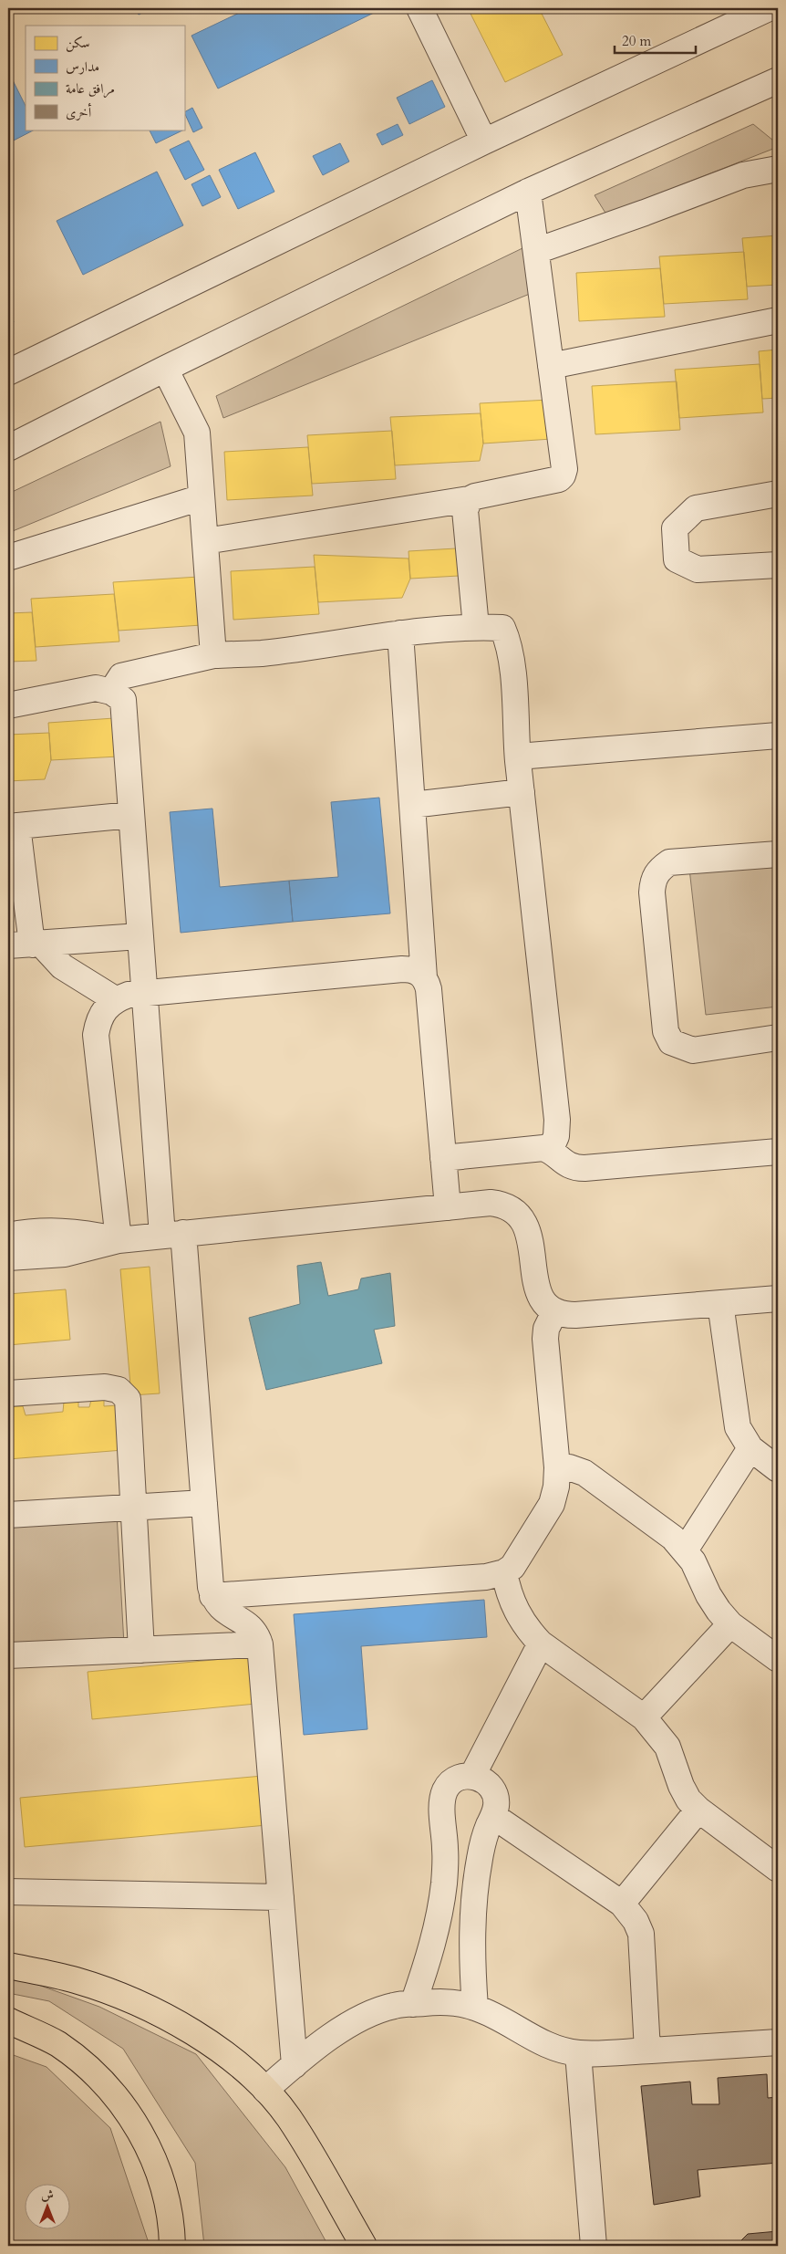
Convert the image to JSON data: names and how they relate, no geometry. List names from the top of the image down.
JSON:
{
  "legend": [
    "سكن",
    "مدارس",
    "مرافق عامة",
    "أخرى"
  ],
  "scale_bar": "20 m",
  "north": "top"
}
